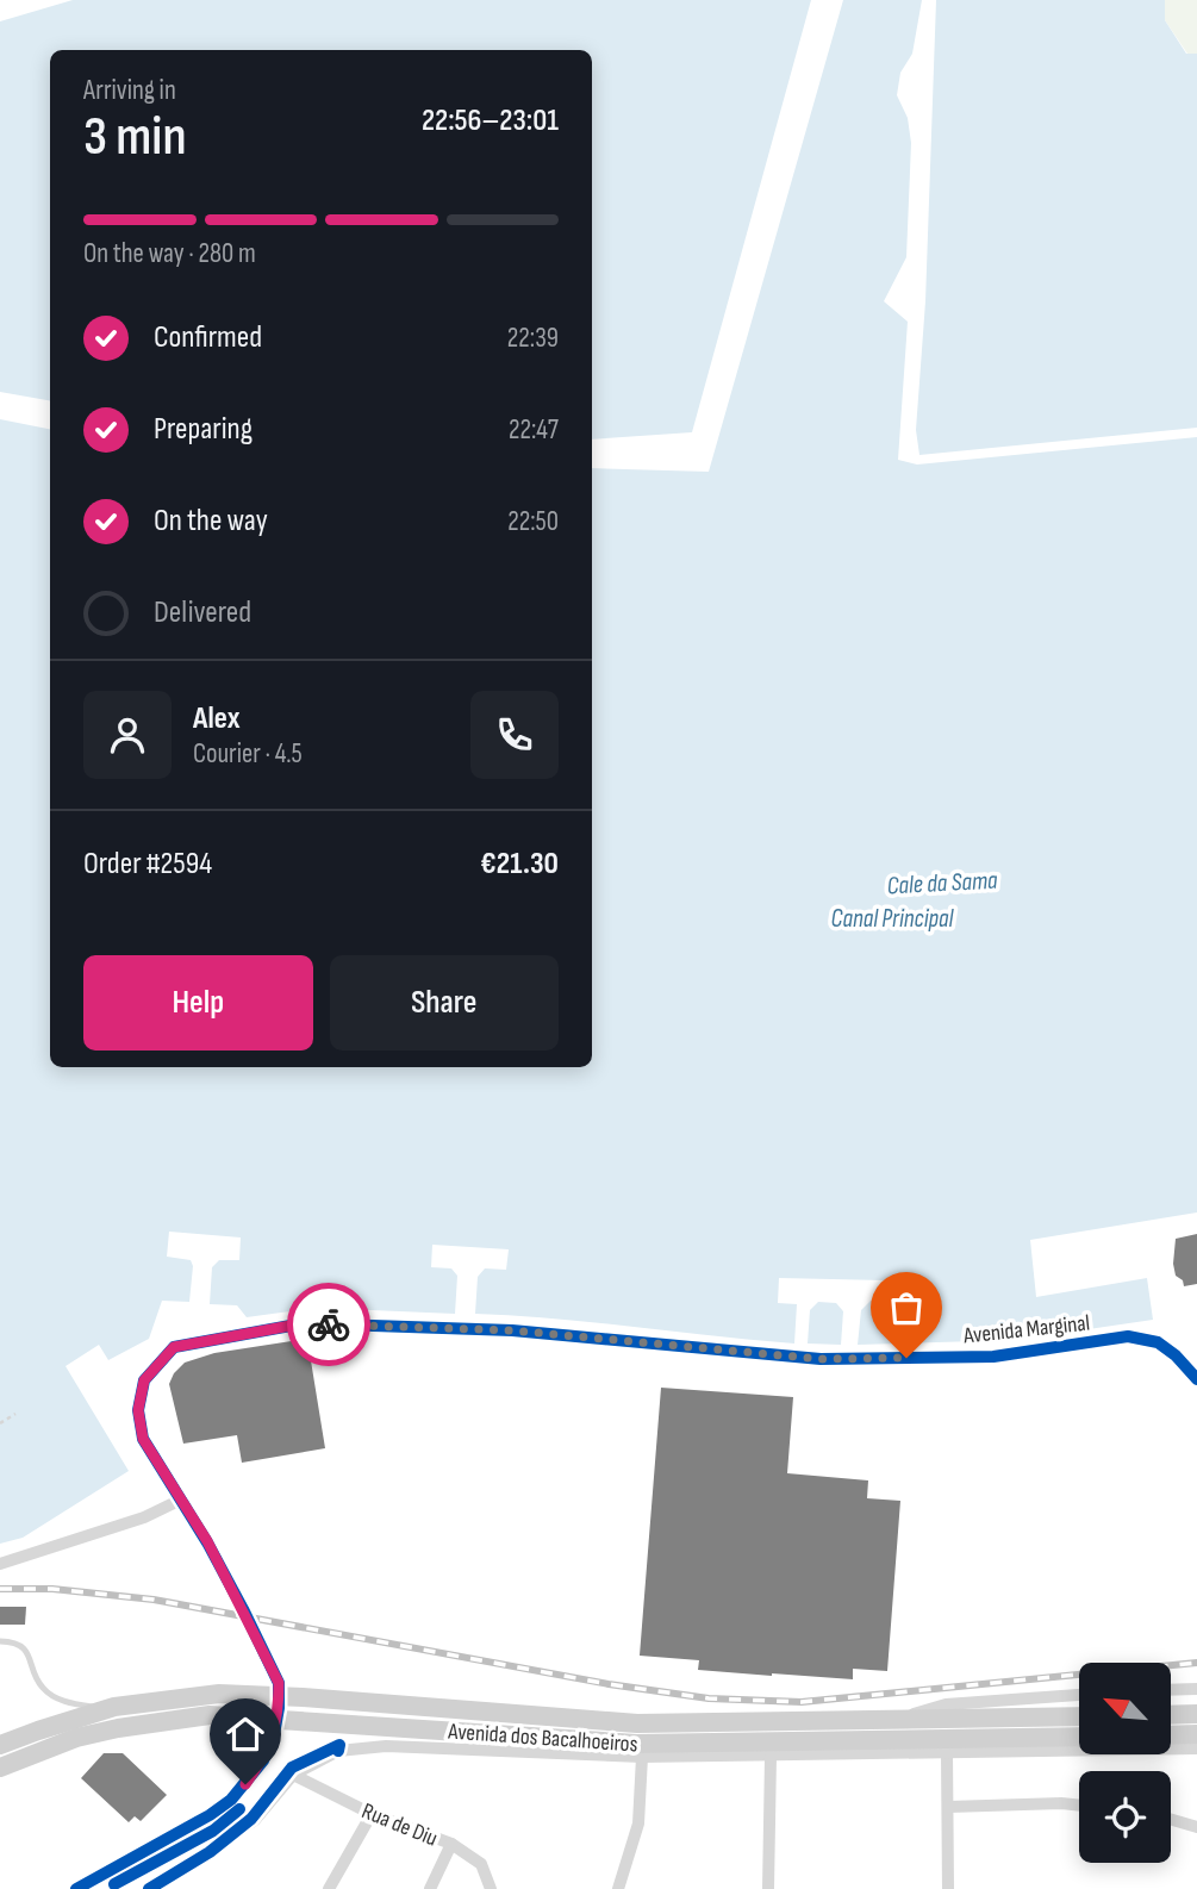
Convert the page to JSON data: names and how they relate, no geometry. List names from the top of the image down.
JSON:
{
  "streets": {
    "main road": ["Avenida dos Bacalhoeiros"],
    "street": ["Avenida Marginal", "Rua de Diu"]
  },
  "water": ["Cale da Sama", "Canal Principal"],
  "north": "top left",
  "page": {
    "heading": ["3 min", "Arriving in", "22:56–23:01"],
    "panel": [
      "Alex",
      "Courier · 4.5",
      "Order #2594",
      "€21.30"
    ],
    "bar": "On the way · 280 m",
    "list": [
      ["Confirmed", "22:39"],
      ["Preparing", "22:47"],
      ["On the way", "22:50"],
      "Delivered"
    ],
    "buttons": ["Help", "Share"]
  }
}
